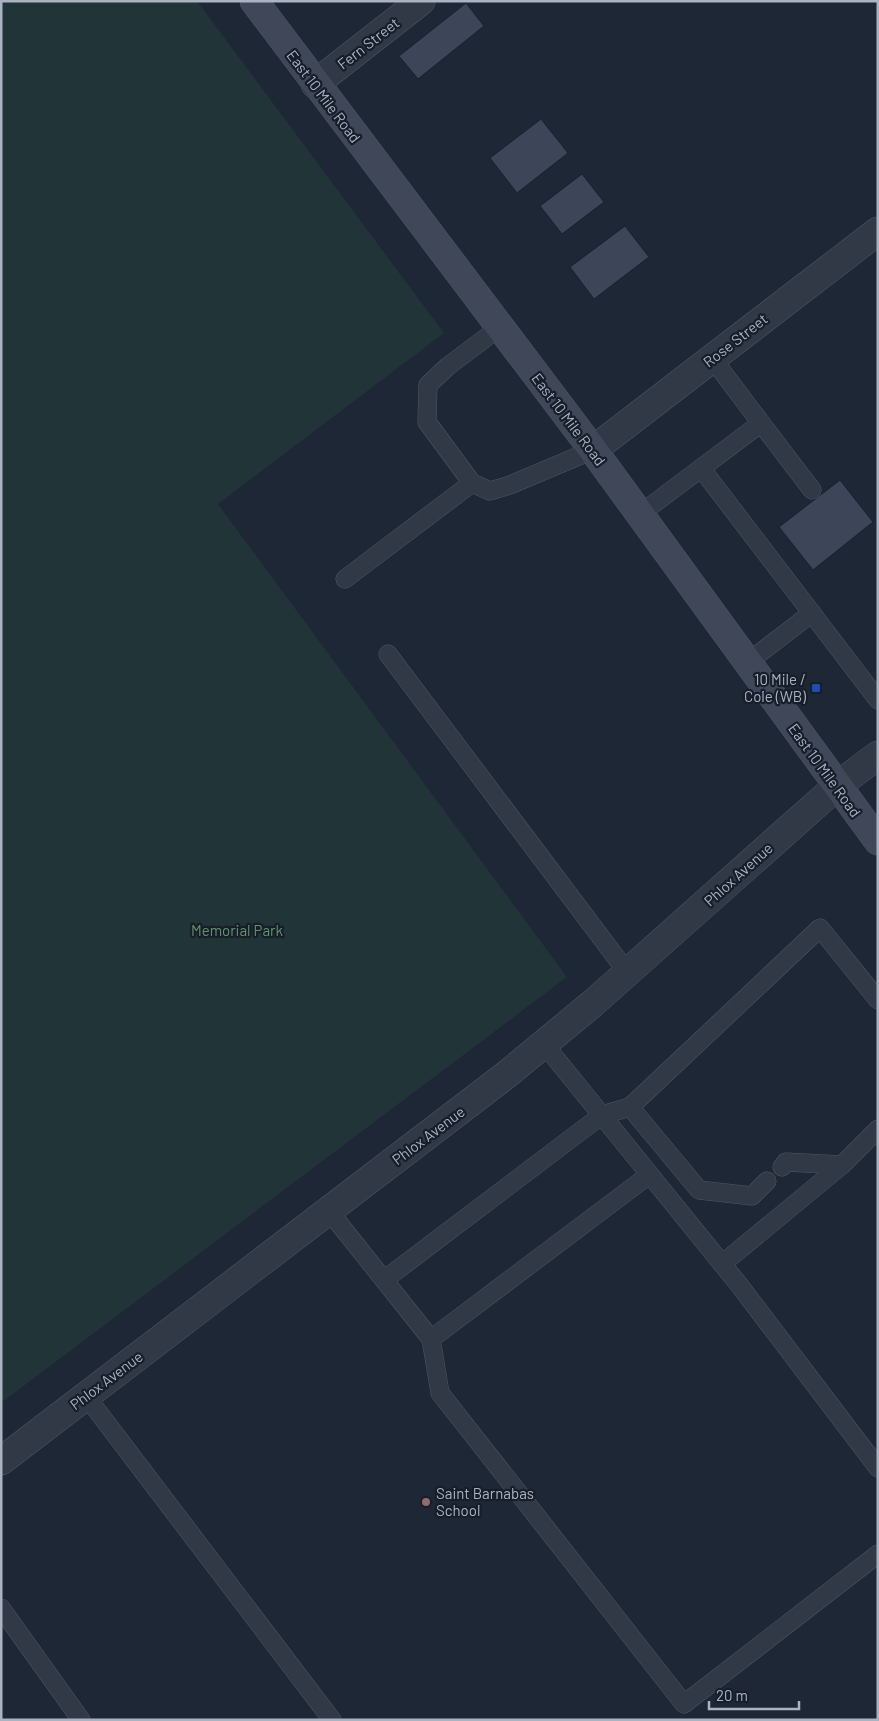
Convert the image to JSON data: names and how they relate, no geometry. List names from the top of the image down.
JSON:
{
  "streets": {
    "main road": ["East 10 Mile Road"],
    "street": ["Fern Street", "Rose Street", "Phlox Avenue"]
  },
  "crossings": [
    ["Fern Street", "East 10 Mile Road"],
    ["East 10 Mile Road", "Rose Street"],
    ["East 10 Mile Road", "Phlox Avenue"]
  ],
  "parks": ["Memorial Park"],
  "places": {
    "transit": ["10 Mile / Cole (WB)"],
    "other": ["Saint Barnabas School"]
  },
  "scale_bar": "20 m"
}
